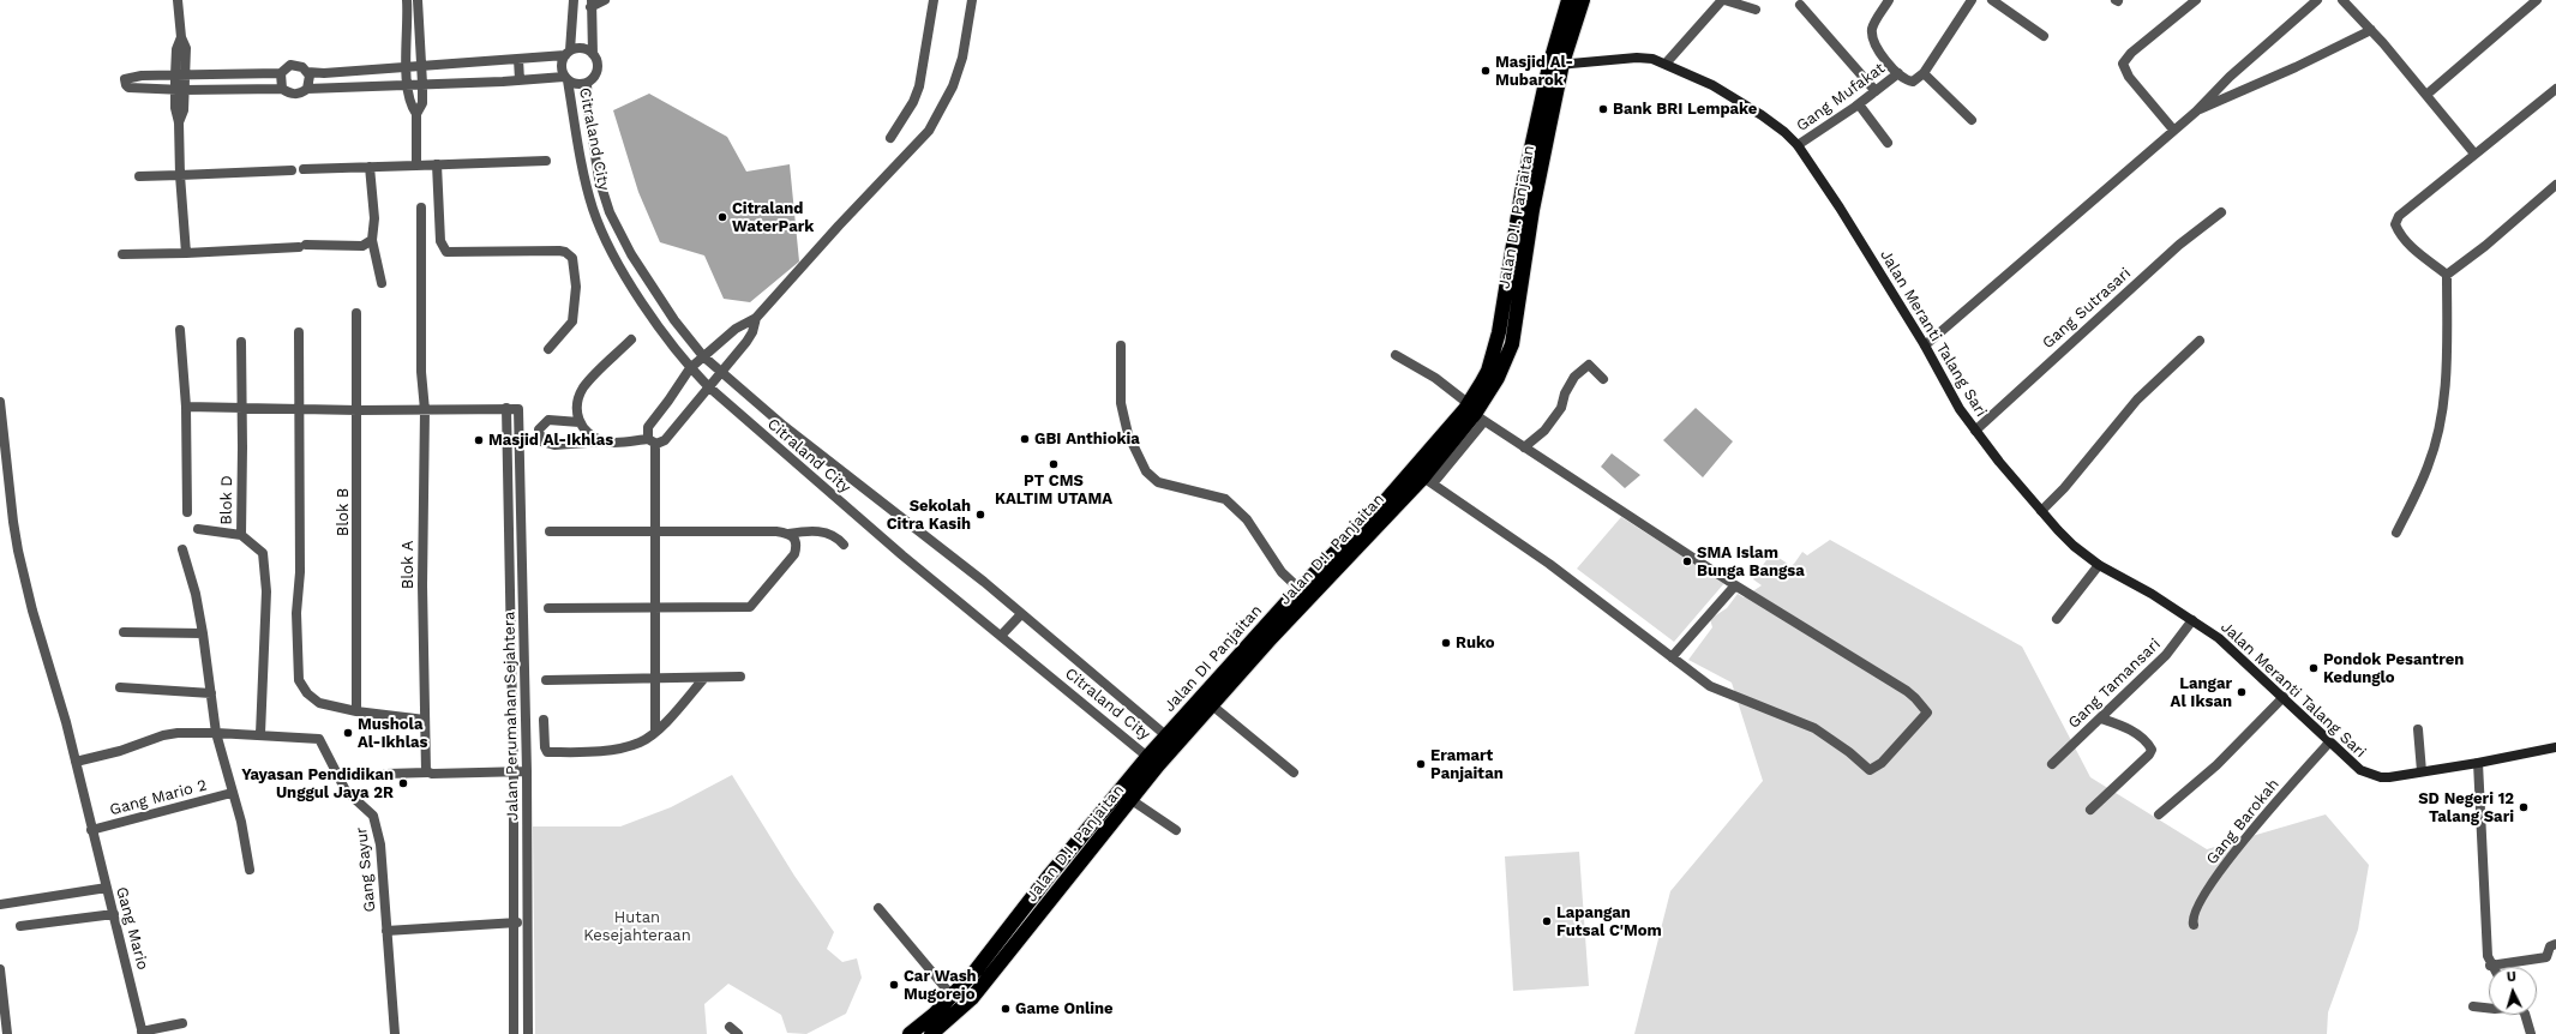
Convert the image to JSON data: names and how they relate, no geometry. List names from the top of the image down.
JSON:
{
  "streets": {
    "highway": ["Jalan D.I. Panjaitan", "Jalan DI Panjaitan"],
    "street": [
      "Gang Mufakat",
      "Citraland City",
      "Gang Sutrasari",
      "Jalan Meranti Talang Sari",
      "Blok D",
      "Blok B",
      "Blok A",
      "Gang Tamansari",
      "Jalan Perumahan Sejahtera",
      "Gang Mario 2",
      "Gang Barokah",
      "Gang Sayur",
      "Gang Mario"
    ]
  },
  "crossings": [
    ["Gang Mufakat", "Jalan Meranti Talang Sari"],
    ["Citraland City", "Jalan D.I. Panjaitan"],
    ["Citraland City", "Jalan DI Panjaitan"],
    ["Jalan D.I. Panjaitan", "Jalan DI Panjaitan"],
    ["Gang Sutrasari", "Jalan Meranti Talang Sari"],
    ["Jalan Meranti Talang Sari", "Jalan DI Panjaitan"],
    ["Jalan Meranti Talang Sari", "Gang Tamansari"],
    ["Jalan Meranti Talang Sari", "Gang Barokah"],
    ["Blok D", "Gang Sayur"],
    ["Jalan Perumahan Sejahtera", "Gang Sayur"],
    ["Gang Mario 2", "Gang Mario"],
    ["Gang Sayur", "Gang Mario"]
  ],
  "parks": ["Hutan Kesejahteraan"],
  "places": [
    "Masjid Al- Mubarok",
    "Bank BRI Lempake",
    "Citraland WaterPark",
    "GBI Anthiokia",
    "Masjid Al-Ikhlas",
    "PT CMS KALTIM UTAMA",
    "Sekolah Citra Kasih",
    "SMA Islam Bunga Bangsa",
    "Ruko",
    "Pondok Pesantren Kedunglo",
    "Langar Al Iksan",
    "Mushola Al-Ikhlas",
    "Eramart Panjaitan",
    "Yayasan Pendidikan Unggul Jaya 2R",
    "SD Negeri 12 Talang Sari",
    "Lapangan Futsal C'Mom",
    "Car Wash Mugorejo",
    "Game Online"
  ],
  "north": "top"
}
